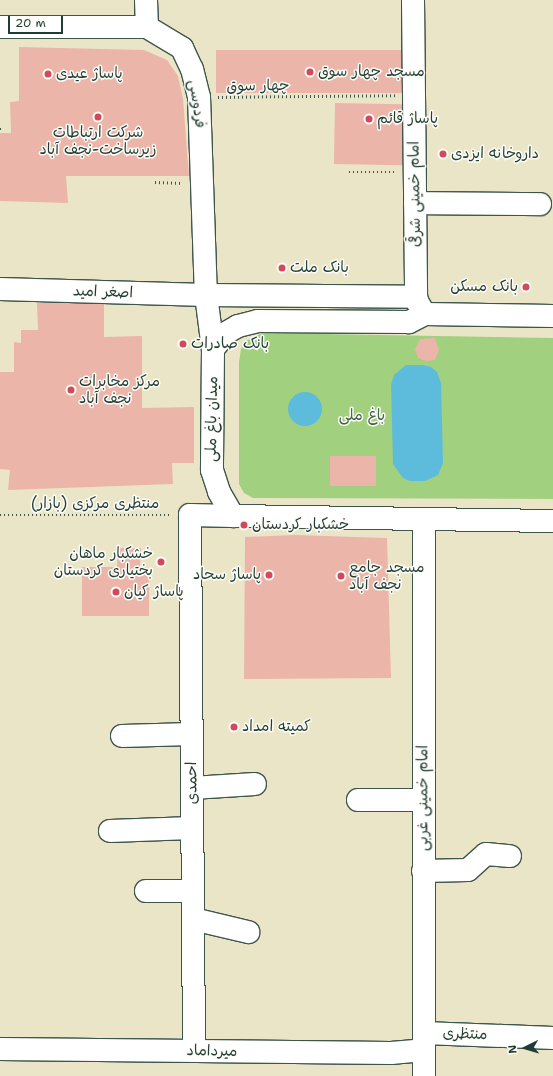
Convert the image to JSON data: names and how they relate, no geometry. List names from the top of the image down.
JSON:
{
  "streets": {
    "street": [
      "فردوسی",
      "امام خمینی شرقی",
      "اصغر امید",
      "میدان باغ ملی",
      "احمدی",
      "امام خمینی غربی",
      "منتظری",
      "میرداماد"
    ],
    "path": ["چهار سوق", "منتظری مرکزی (بازار)"]
  },
  "crossings": [
    ["چهار سوق", "فردوسی"],
    ["چهار سوق", "امام خمینی شرقی"],
    ["فردوسی", "اصغر امید"],
    ["فردوسی", "میدان باغ ملی"],
    ["امام خمینی شرقی", "اصغر امید"],
    ["منتظری مرکزی (بازار)", "احمدی"],
    ["احمدی", "میرداماد"],
    ["امام خمینی غربی", "منتظری"],
    ["امام خمینی غربی", "میرداماد"],
    ["منتظری", "میرداماد"]
  ],
  "parks": ["باغ ملی"],
  "places": [
    "مسجد چهار سوق",
    "پاساژ عیدی",
    "شرکت ارتباطات زیرساخت-نجف آباد",
    "پاساژ قائم",
    "داروخانه ایزدی",
    "بانک ملت",
    "بانک مسکن",
    "بانک صادرات",
    "مرکز مخابرات نجف آباد",
    "خشکبار کردستان",
    "خشکبار ماهان بختیاری کردستان",
    "پاساژ سحاد",
    "مسجد جامع نجف آباد",
    "پاساژ کیان",
    "کمیته امداد"
  ],
  "scale_bar": "20 m",
  "north": "left"
}
